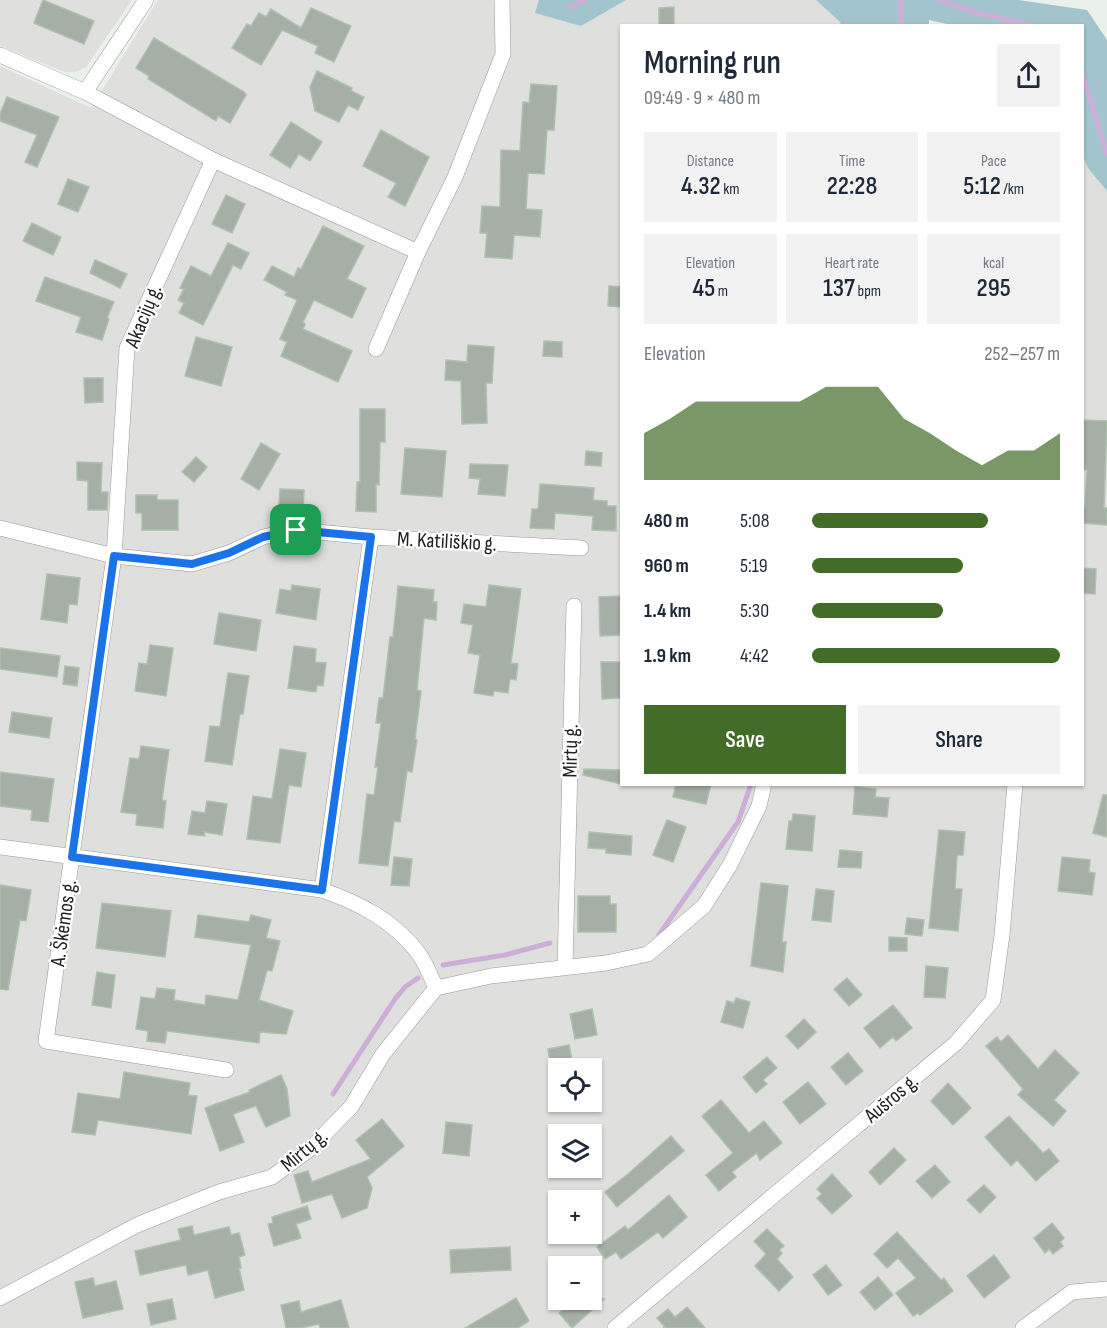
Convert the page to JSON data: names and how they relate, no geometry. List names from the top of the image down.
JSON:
{
  "streets": {
    "street": [
      "Akacijų g.",
      "M. Katiliškio g.",
      "Mirtų g.",
      "A. Škėmos g.",
      "Aušros g."
    ]
  },
  "crossings": [
    ["Akacijų g.", "M. Katiliškio g."],
    ["Akacijų g.", "A. Škėmos g."],
    ["M. Katiliškio g.", "A. Škėmos g."]
  ],
  "page": {
    "heading": ["Morning run", "09:49 · 9 × 480 m"],
    "stats": [
      ["Distance", "4.32 km"],
      ["Time", "22:28"],
      ["Pace", "5:12 /km"],
      ["Elevation", "45 m"],
      ["Heart rate", "137 bpm"],
      ["kcal", "295"]
    ],
    "chart": ["Elevation", "252–257 m"],
    "list": [
      {
        "name": "480 m",
        "note": "5:08"
      },
      {
        "name": "960 m",
        "note": "5:19"
      },
      {
        "name": "1.4 km",
        "note": "5:30"
      },
      {
        "name": "1.9 km",
        "note": "4:42"
      }
    ],
    "buttons": ["Save", "Share"],
    "map_buttons": ["+", "−"]
  }
}
